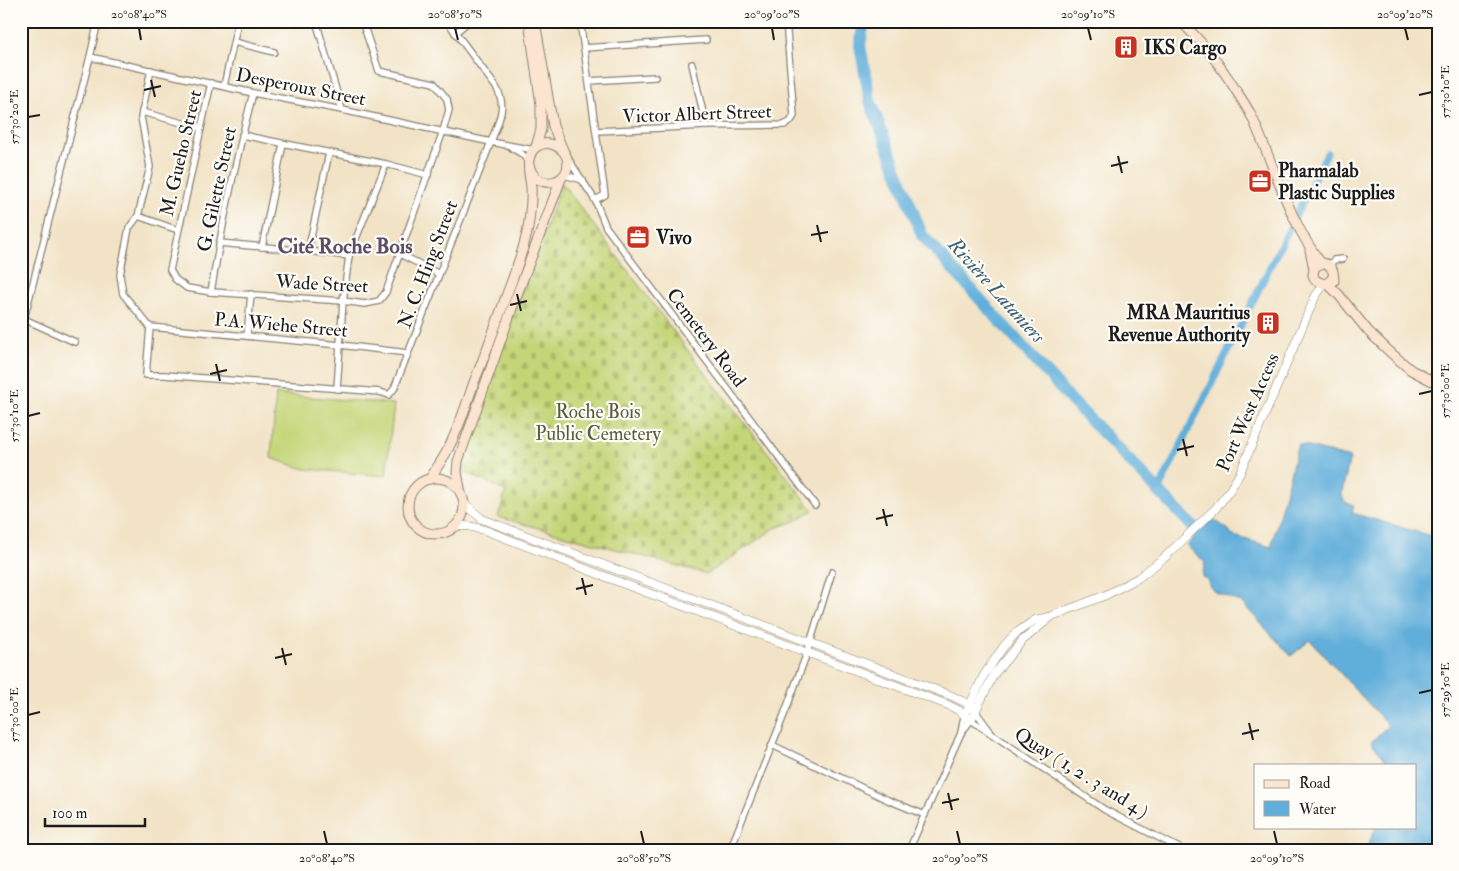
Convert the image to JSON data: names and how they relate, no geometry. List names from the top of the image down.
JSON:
{
  "streets": {
    "street": [
      "Desperoux Street",
      "Victor Albert Street",
      "M. Gueho Street",
      "G. Gilette Street",
      "N. C. Hing Street",
      "Wade Street",
      "P.A. Wiehe Street",
      "Cemetery Road",
      "Port West Access",
      "Quay ( 1, 2 . 3 and 4 )"
    ]
  },
  "crossings": [
    ["Desperoux Street", "M. Gueho Street"],
    ["Desperoux Street", "G. Gilette Street"],
    ["Desperoux Street", "N. C. Hing Street"],
    ["Desperoux Street", "Wade Street"],
    ["Desperoux Street", "Cemetery Road"],
    ["M. Gueho Street", "Wade Street"],
    ["G. Gilette Street", "Wade Street"],
    ["N. C. Hing Street", "P.A. Wiehe Street"],
    ["Port West Access", "Quay ( 1, 2 . 3 and 4 )"]
  ],
  "districts": ["Cité Roche Bois"],
  "water": ["Rivière Lataniers"],
  "parks": ["Roche Bois Public Cemetery"],
  "places": {
    "building": ["IKS Cargo", "MRA Mauritius Revenue Authority"],
    "office": ["Pharmalab Plastic Supplies", "Vivo"]
  },
  "legend": ["Road", "Water"],
  "scale_bar": "100 m",
  "coordinates": [
    "20°08'40\"S",
    "20°08'50\"S",
    "20°09'00\"S",
    "20°09'10\"S",
    "20°09'20\"S",
    "57°30'10\"E",
    "57°30'20\"E",
    "57°30'00\"E",
    "57°29'50\"E"
  ]
}
